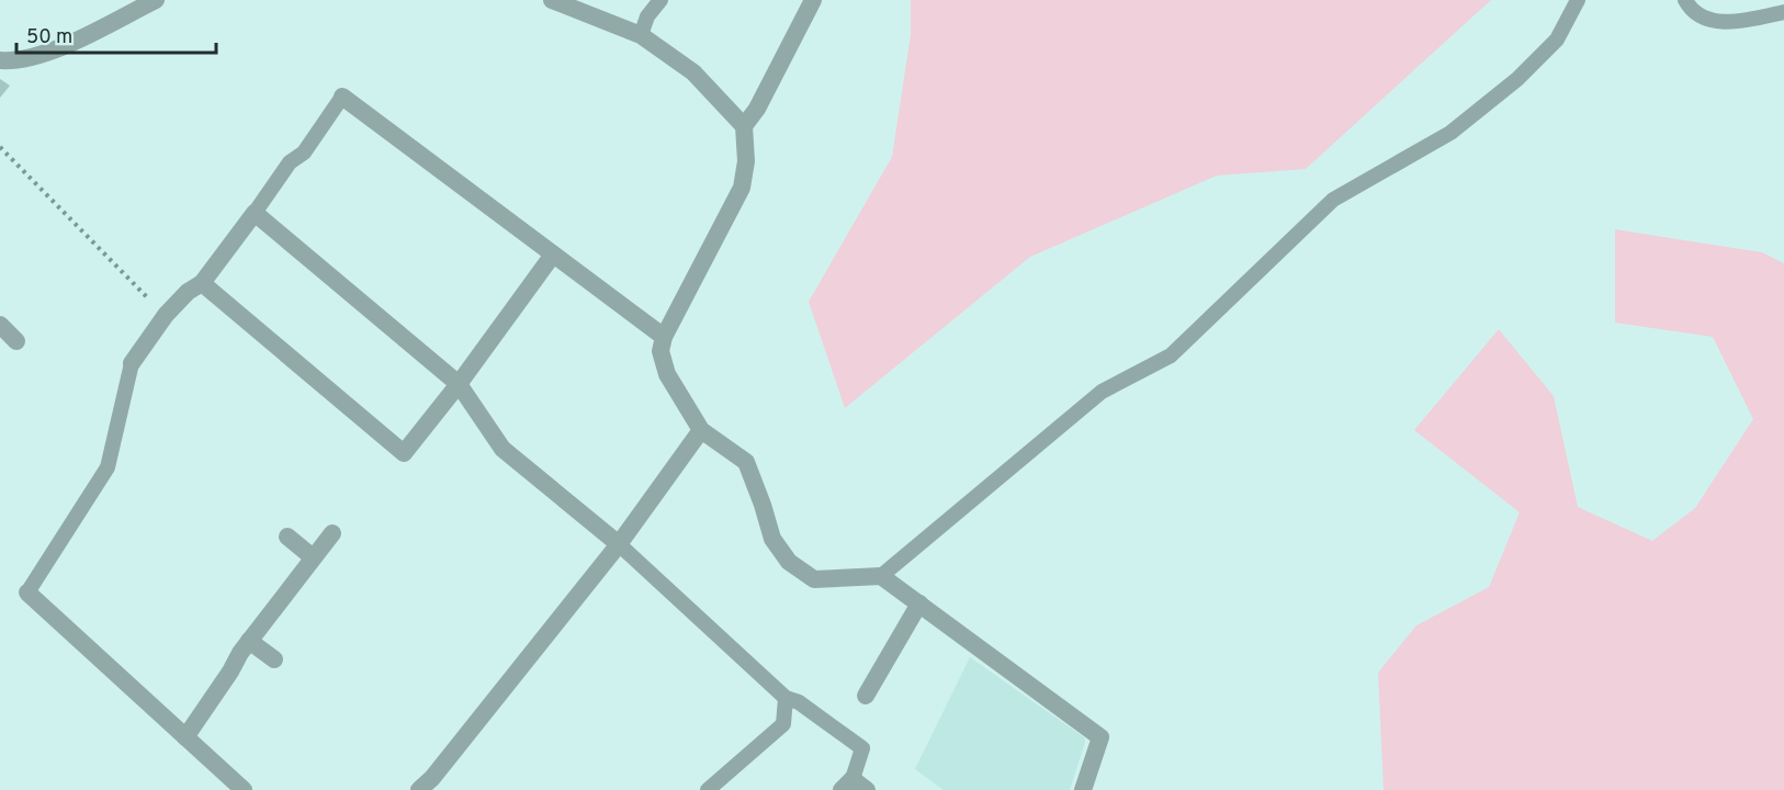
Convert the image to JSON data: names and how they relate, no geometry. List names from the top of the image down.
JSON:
{
  "scale_bar": "50 m"
}
